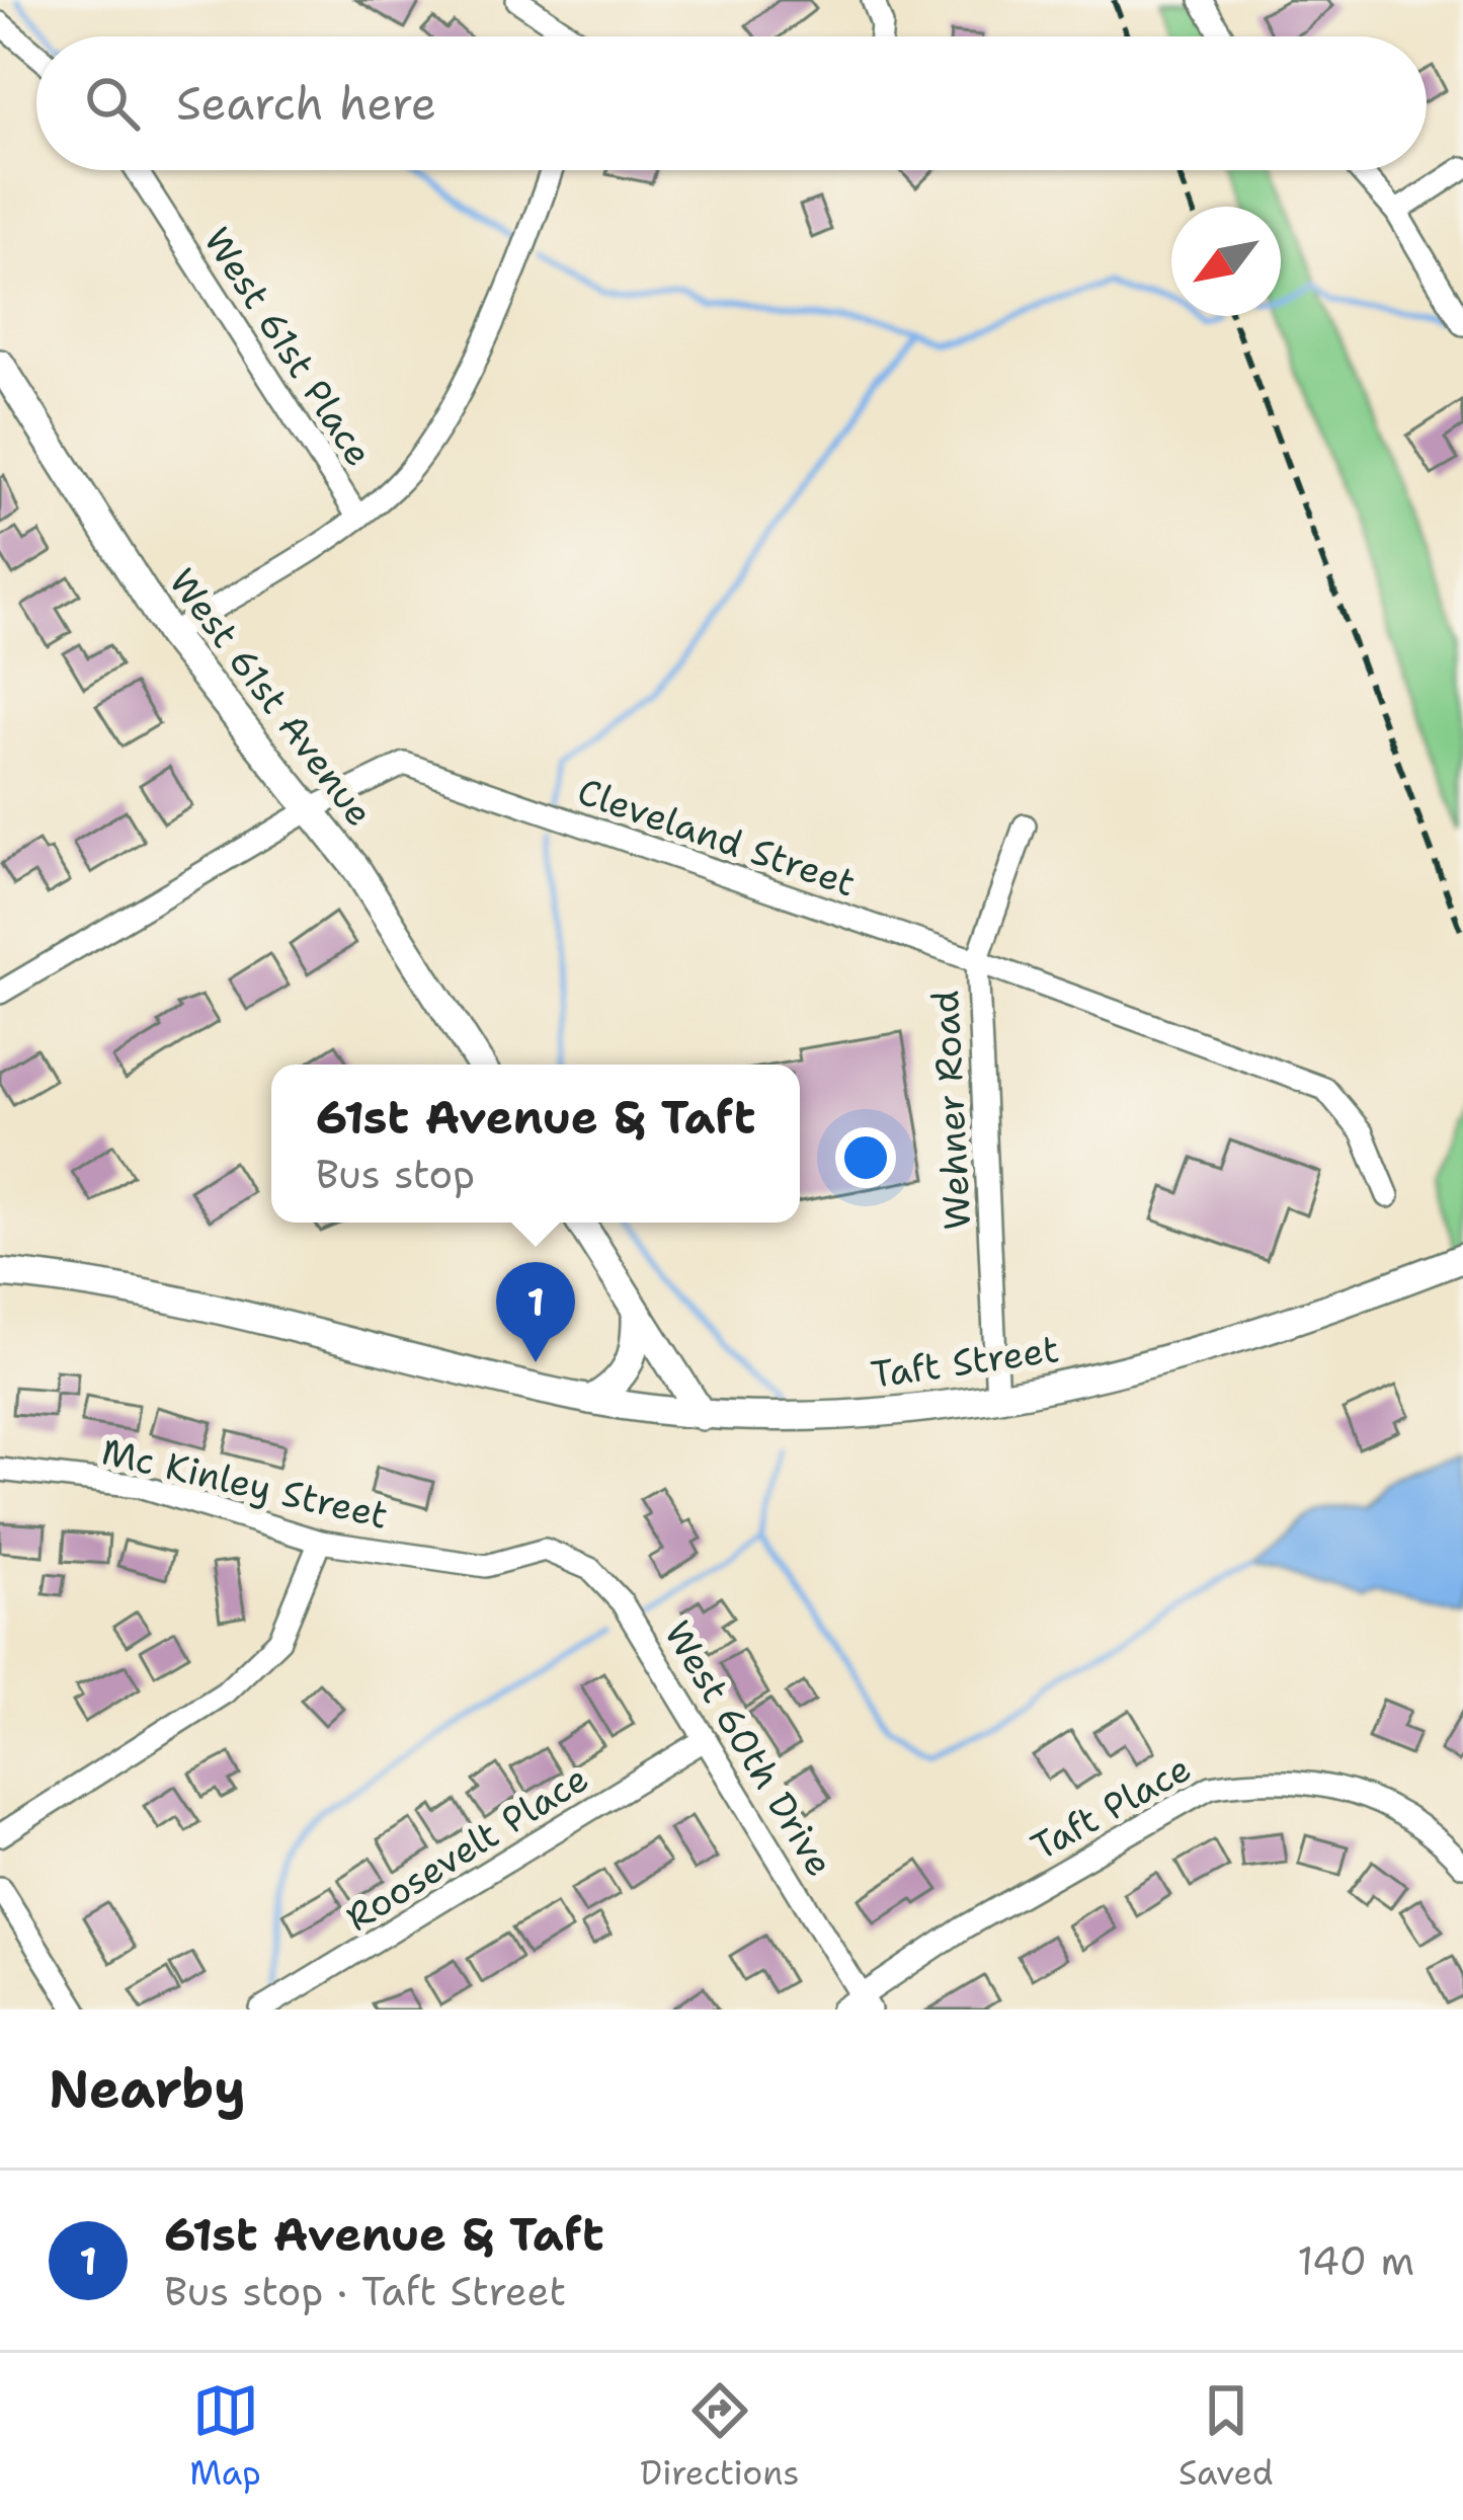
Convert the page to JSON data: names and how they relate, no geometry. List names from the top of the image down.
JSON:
{
  "streets": {
    "main road": ["West 61st Avenue", "Taft Street"],
    "street": [
      "West 61st Place",
      "Cleveland Street",
      "Wehner Road",
      "Mc Kinley Street",
      "West 60th Drive",
      "Taft Place",
      "Roosevelt Place"
    ]
  },
  "crossings": [
    ["West 61st Avenue", "Cleveland Street"],
    ["Cleveland Street", "Wehner Road"],
    ["Wehner Road", "Taft Street"],
    ["Mc Kinley Street", "West 60th Drive"],
    ["West 60th Drive", "Taft Place"],
    ["West 60th Drive", "Roosevelt Place"]
  ],
  "north": "bottom left",
  "page": {
    "search": "Search here",
    "popup": ["61st Avenue & Taft", "Bus stop"],
    "pins": "1",
    "heading": "Nearby",
    "list": [
      {
        "mark": "1",
        "name": "61st Avenue & Taft",
        "note": "Bus stop · Taft Street",
        "value": "140 m"
      }
    ],
    "nav": ["Map", "Directions", "Saved"]
  }
}
